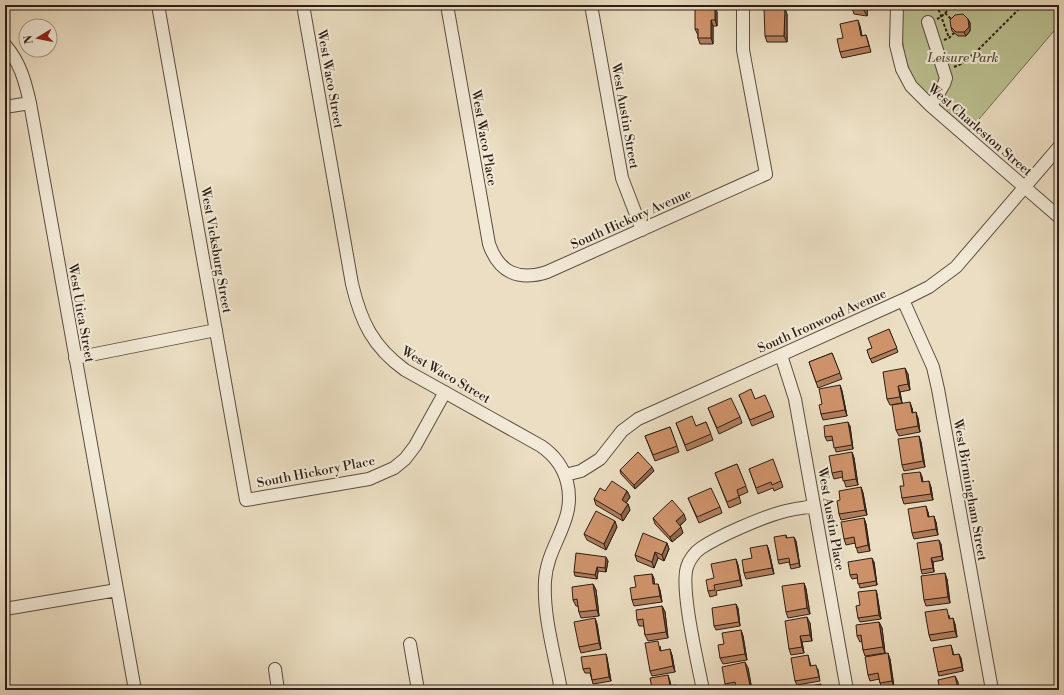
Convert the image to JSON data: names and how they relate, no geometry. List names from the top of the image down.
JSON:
{
  "streets": {
    "street": [
      "West Waco Street",
      "West Austin Street",
      "West Charleston Street",
      "West Waco Place",
      "South Hickory Avenue",
      "West Vicksburg Street",
      "West Utica Street",
      "South Ironwood Avenue",
      "South Hickory Place",
      "West Birmingham Street",
      "West Austin Place"
    ]
  },
  "crossings": [
    ["West Waco Street", "South Ironwood Avenue"],
    ["West Waco Street", "South Hickory Place"],
    ["West Austin Street", "South Hickory Avenue"],
    ["West Charleston Street", "South Ironwood Avenue"],
    ["West Waco Place", "South Hickory Avenue"],
    ["West Vicksburg Street", "South Hickory Place"],
    ["South Ironwood Avenue", "West Birmingham Street"],
    ["South Ironwood Avenue", "West Austin Place"]
  ],
  "parks": ["Leisure Park"],
  "north": "left"
}
